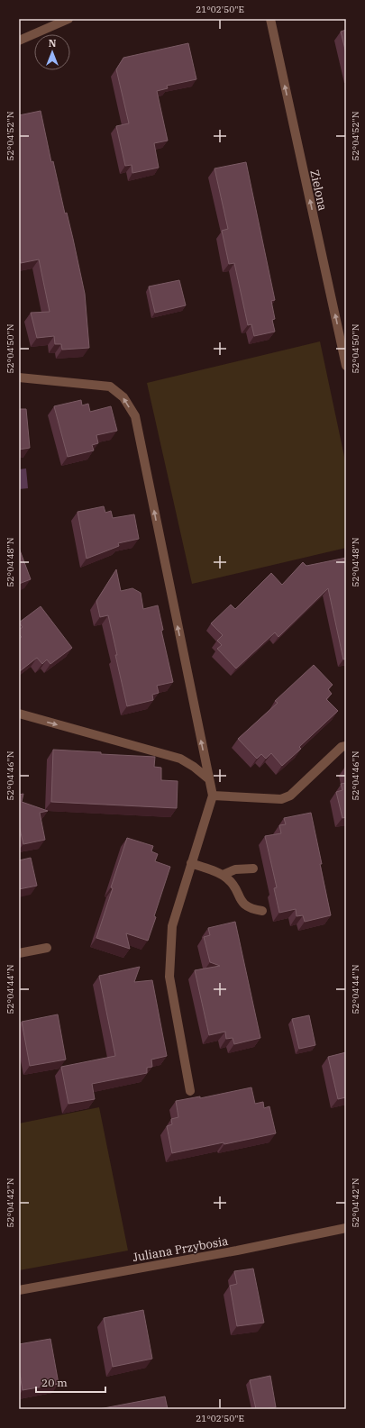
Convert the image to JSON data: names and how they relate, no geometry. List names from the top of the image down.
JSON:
{
  "streets": {
    "street": ["Zielona", "Juliana Przybosia"]
  },
  "one_way": ["Zielona"],
  "scale_bar": "20 m",
  "north": "top",
  "coordinates": [
    "21°02'50\"E",
    "52°04'52\"N",
    "52°04'50\"N",
    "52°04'48\"N",
    "52°04'46\"N",
    "52°04'44\"N",
    "52°04'42\"N"
  ]
}
